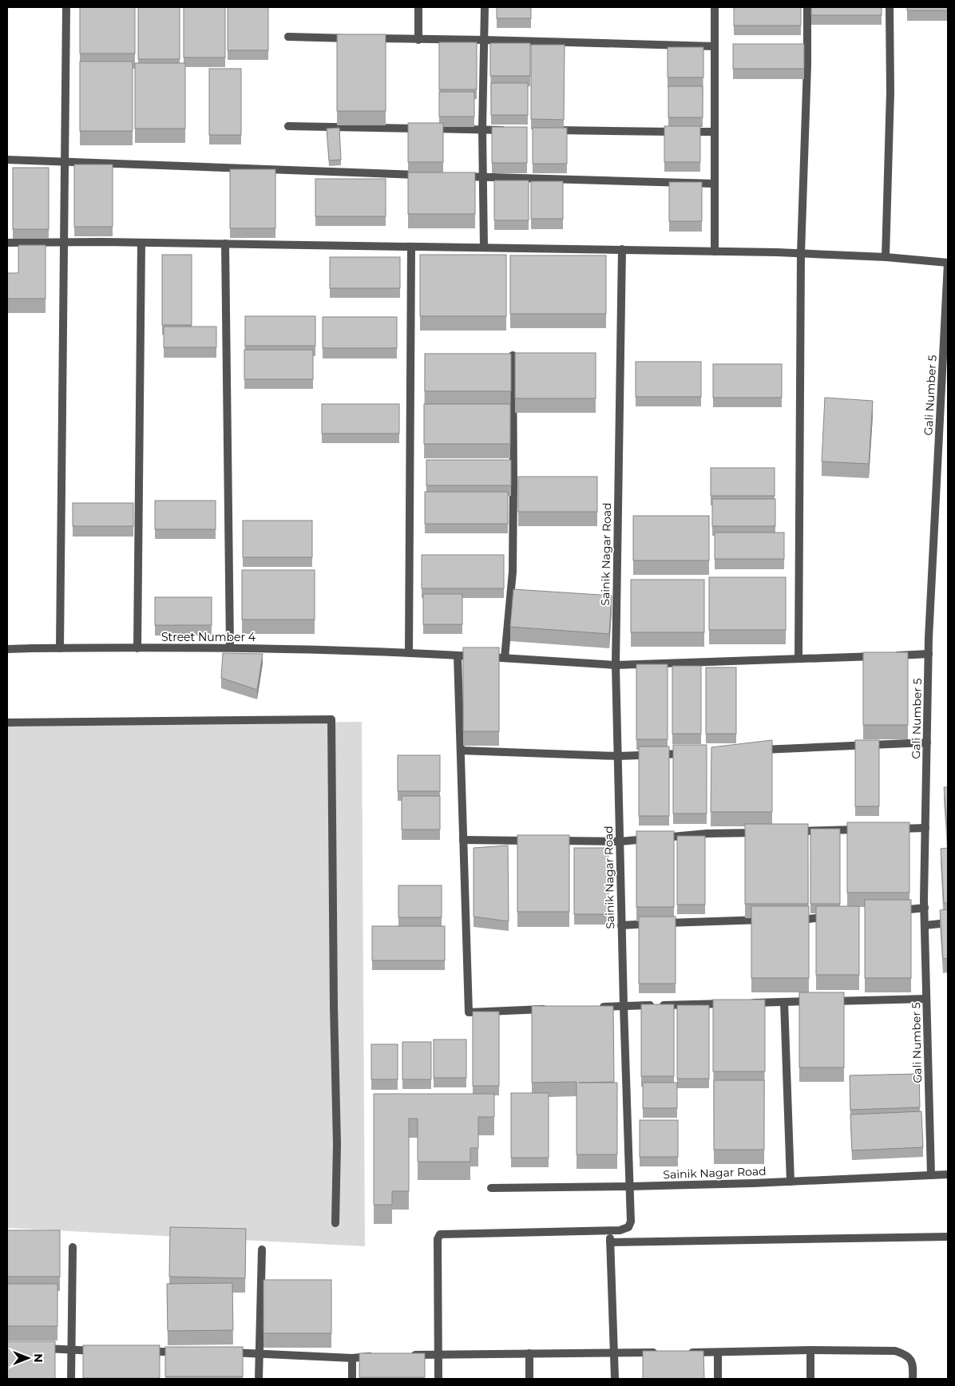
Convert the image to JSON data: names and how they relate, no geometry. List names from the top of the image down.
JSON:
{
  "streets": {
    "street": ["Gali Number 5", "Sainik Nagar Road", "Street Number 4"]
  },
  "crossings": [
    ["Gali Number 5", "Sainik Nagar Road"],
    ["Gali Number 5", "Street Number 4"],
    ["Sainik Nagar Road", "Street Number 4"]
  ],
  "north": "right"
}
